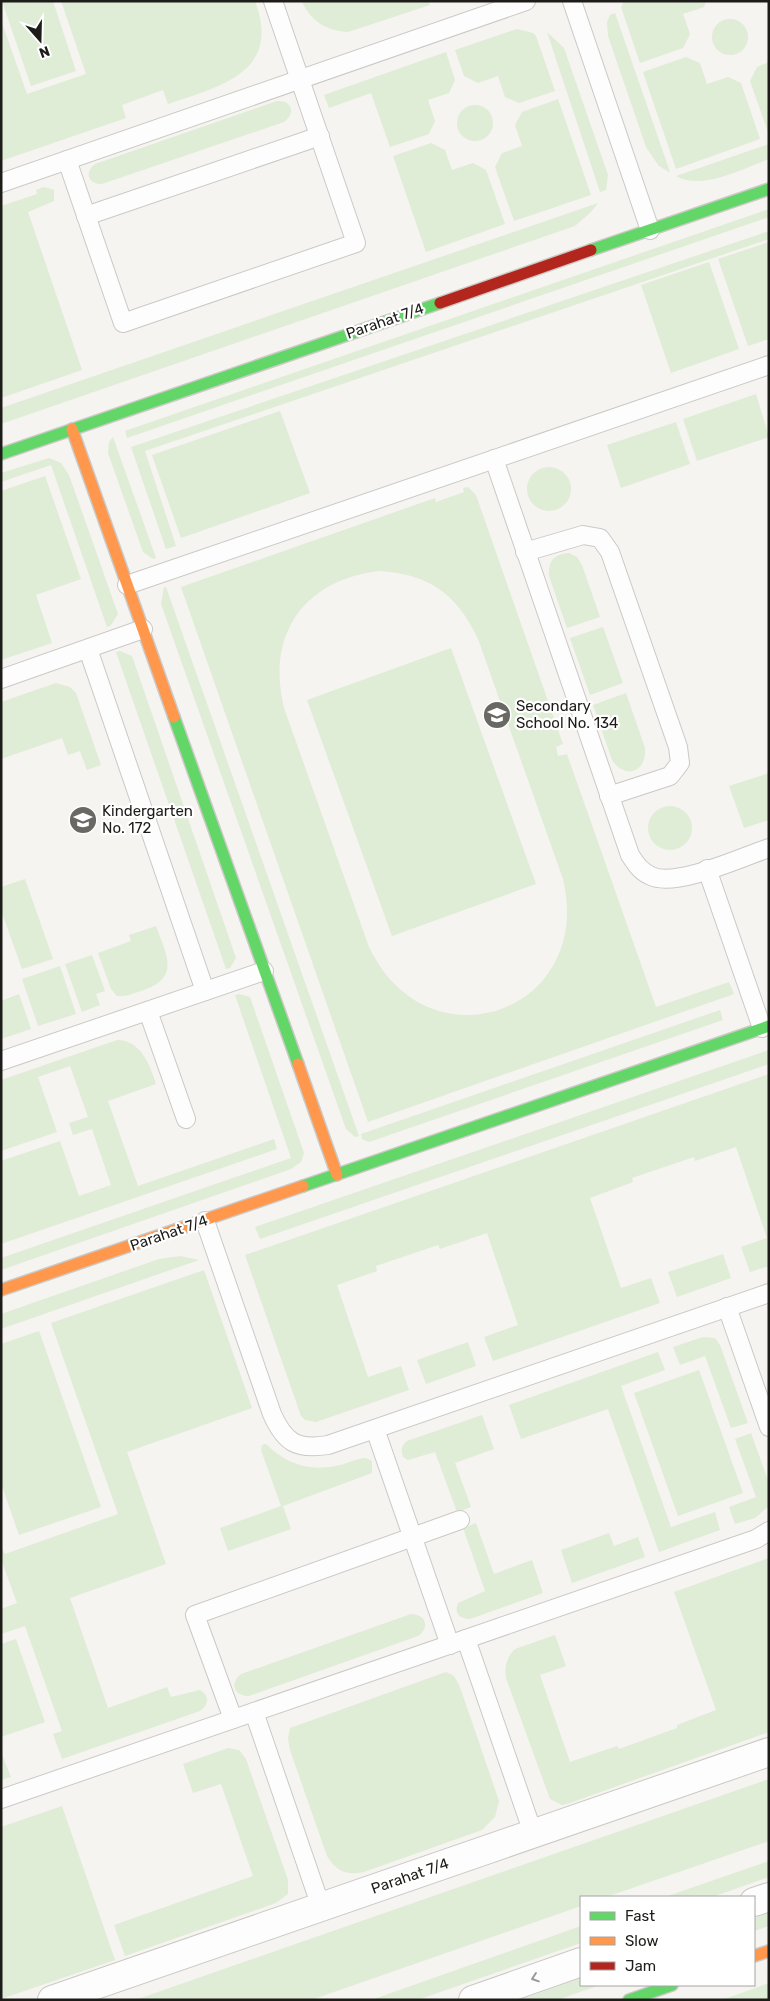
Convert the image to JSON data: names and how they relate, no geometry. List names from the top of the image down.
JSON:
{
  "streets": {
    "street": ["Parahat 7/4"]
  },
  "places": {
    "school or university": ["Secondary School No. 134", "Kindergarten No. 172"]
  },
  "legend": ["Fast", "Slow", "Jam"],
  "north": "bottom"
}
